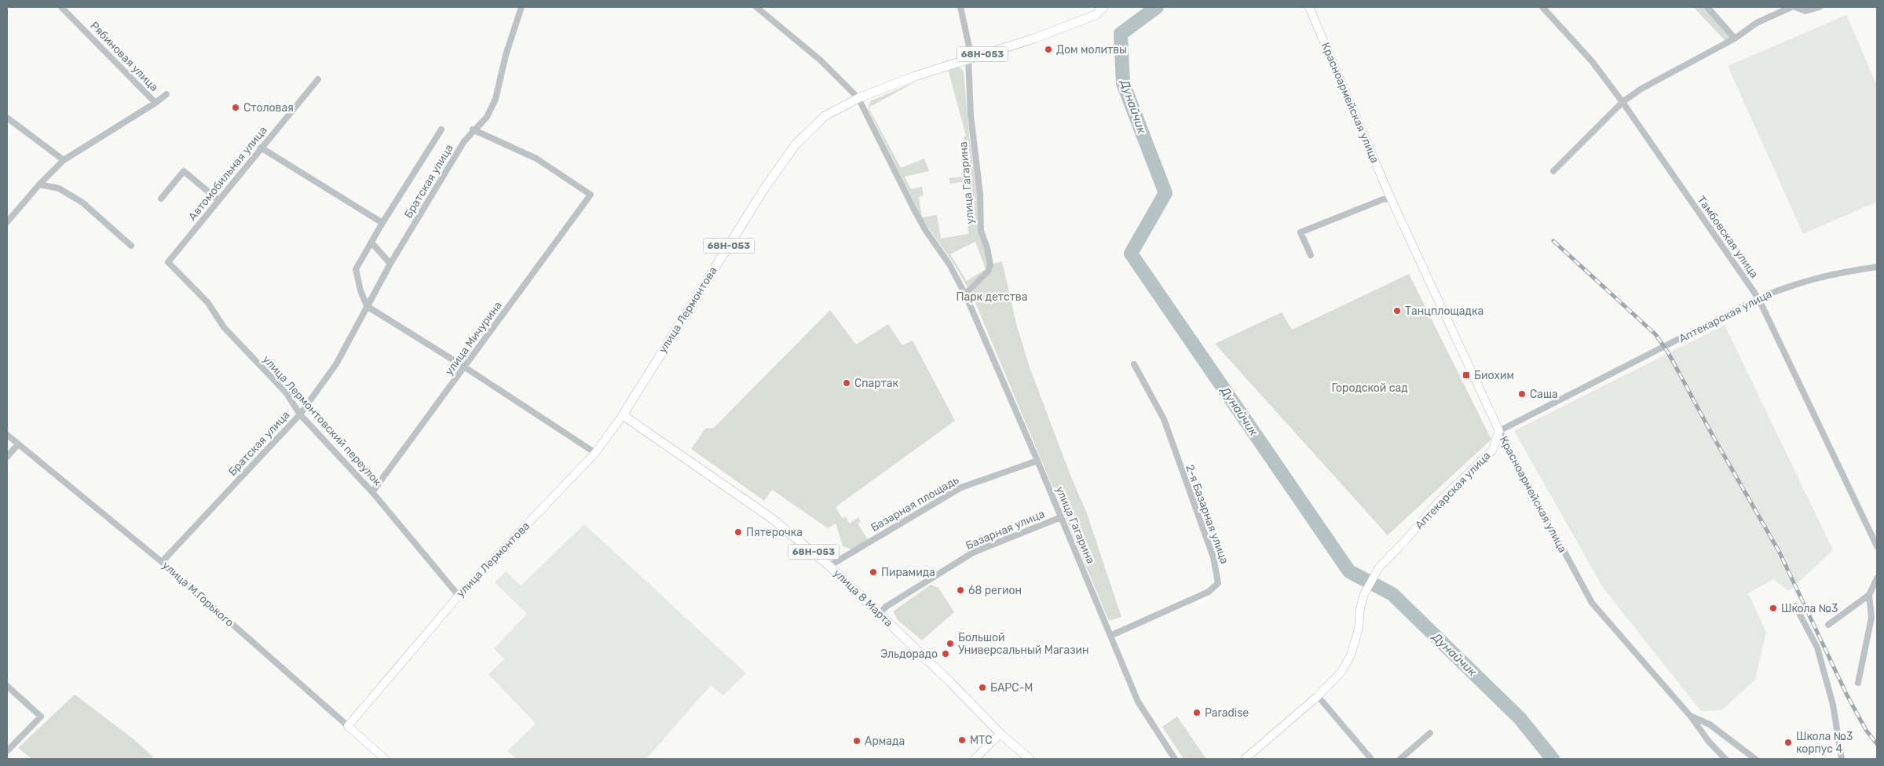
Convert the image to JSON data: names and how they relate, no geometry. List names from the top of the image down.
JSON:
{
  "streets": {
    "main road": ["68Н-053", "улица Лермонтова", "улица 8 Марта"],
    "street": [
      "Рябиновая улица",
      "Красноармейская улица",
      "Автомобильная улица",
      "Братская улица",
      "улица Гагарина",
      "Тамбовская улица",
      "Аптекарская улица",
      "улица Мичурина",
      "улица Лермонтовский переулок",
      "Базарная площадь",
      "2-я Базарная улица",
      "Базарная улица",
      "улица М.Горького"
    ]
  },
  "crossings": [
    ["Красноармейская улица", "Аптекарская улица"],
    ["Автомобильная улица", "улица Лермонтовский переулок"],
    ["Братская улица", "улица Мичурина"],
    ["Братская улица", "улица Лермонтовский переулок"],
    ["Братская улица", "улица М.Горького"],
    ["улица Гагарина", "улица Лермонтова"],
    ["улица Гагарина", "Базарная площадь"],
    ["улица Гагарина", "2-я Базарная улица"],
    ["улица Гагарина", "Базарная улица"],
    ["Тамбовская улица", "Аптекарская улица"],
    ["улица Лермонтова", "улица Лермонтовский переулок"],
    ["улица Лермонтова", "улица М.Горького"],
    ["улица Лермонтова", "улица 8 Марта"],
    ["улица Мичурина", "улица Лермонтовский переулок"],
    ["Базарная площадь", "улица 8 Марта"],
    ["Базарная улица", "улица 8 Марта"]
  ],
  "water": ["Дунайчик"],
  "parks": ["Парк детства", "Городской сад"],
  "places": {
    "other": [
      "Дом молитвы",
      "Столовая",
      "Танцплощадка",
      "Спартак",
      "Саша",
      "Пятерочка",
      "Пирамида",
      "68 регион",
      "Школа №3",
      "Большой Универсальный Магазин",
      "Эльдорадо",
      "БАРС-М",
      "Paradise",
      "МТС",
      "Армада",
      "Школа №3 корпус 4"
    ],
    "transit": ["Биохим"]
  }
}
